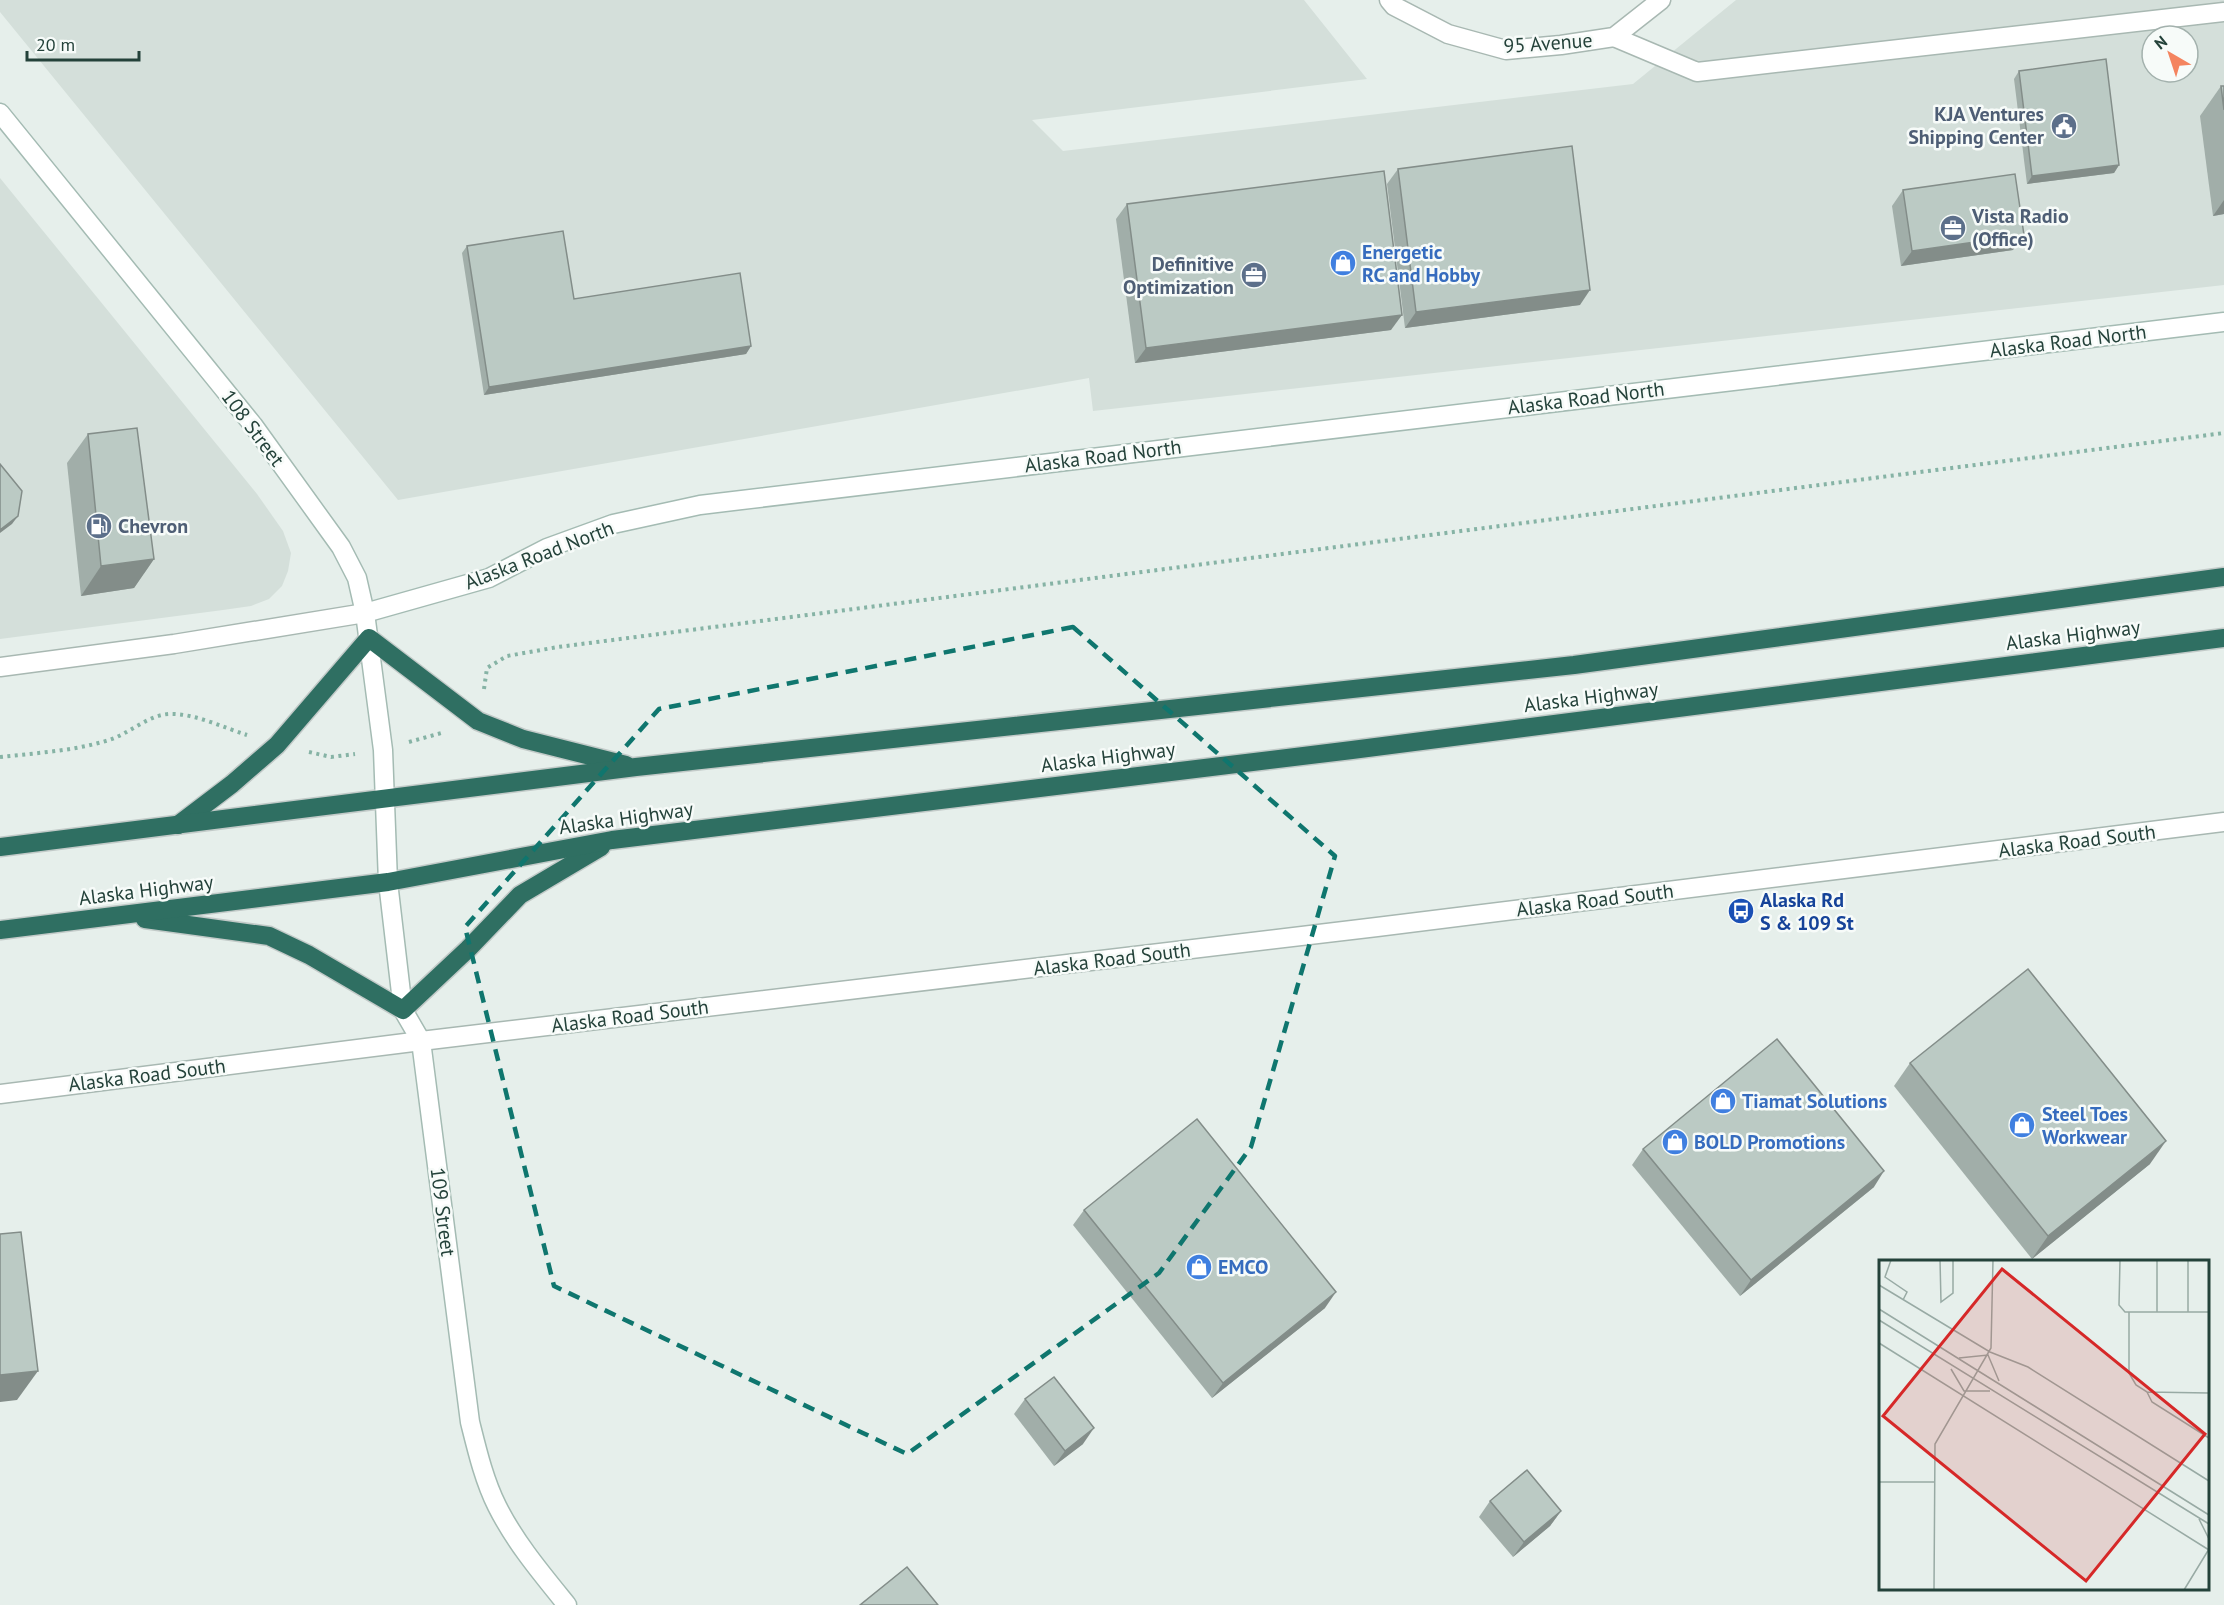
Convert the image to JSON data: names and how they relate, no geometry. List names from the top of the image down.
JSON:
{
  "streets": {
    "highway": ["Alaska Highway"],
    "street": [
      "95 Avenue",
      "Alaska Road North",
      "108 Street",
      "Alaska Road South",
      "109 Street"
    ]
  },
  "crossings": [
    ["Alaska Road North", "108 Street"],
    ["108 Street", "Alaska Highway"],
    ["108 Street", "109 Street"],
    ["Alaska Highway", "109 Street"],
    ["Alaska Road South", "109 Street"]
  ],
  "places": {
    "public building": ["KJA Ventures Shipping Center"],
    "office": ["Vista Radio (Office)", "Definitive Optimization"],
    "shop": [
      "Energetic RC and Hobby",
      "Tiamat Solutions",
      "Steel Toes Workwear",
      "BOLD Promotions",
      "EMCO"
    ],
    "fuel station": ["Chevron"],
    "bus stop": ["Alaska Rd S & 109 St"]
  },
  "scale_bar": "20 m",
  "north": "top left"
}
